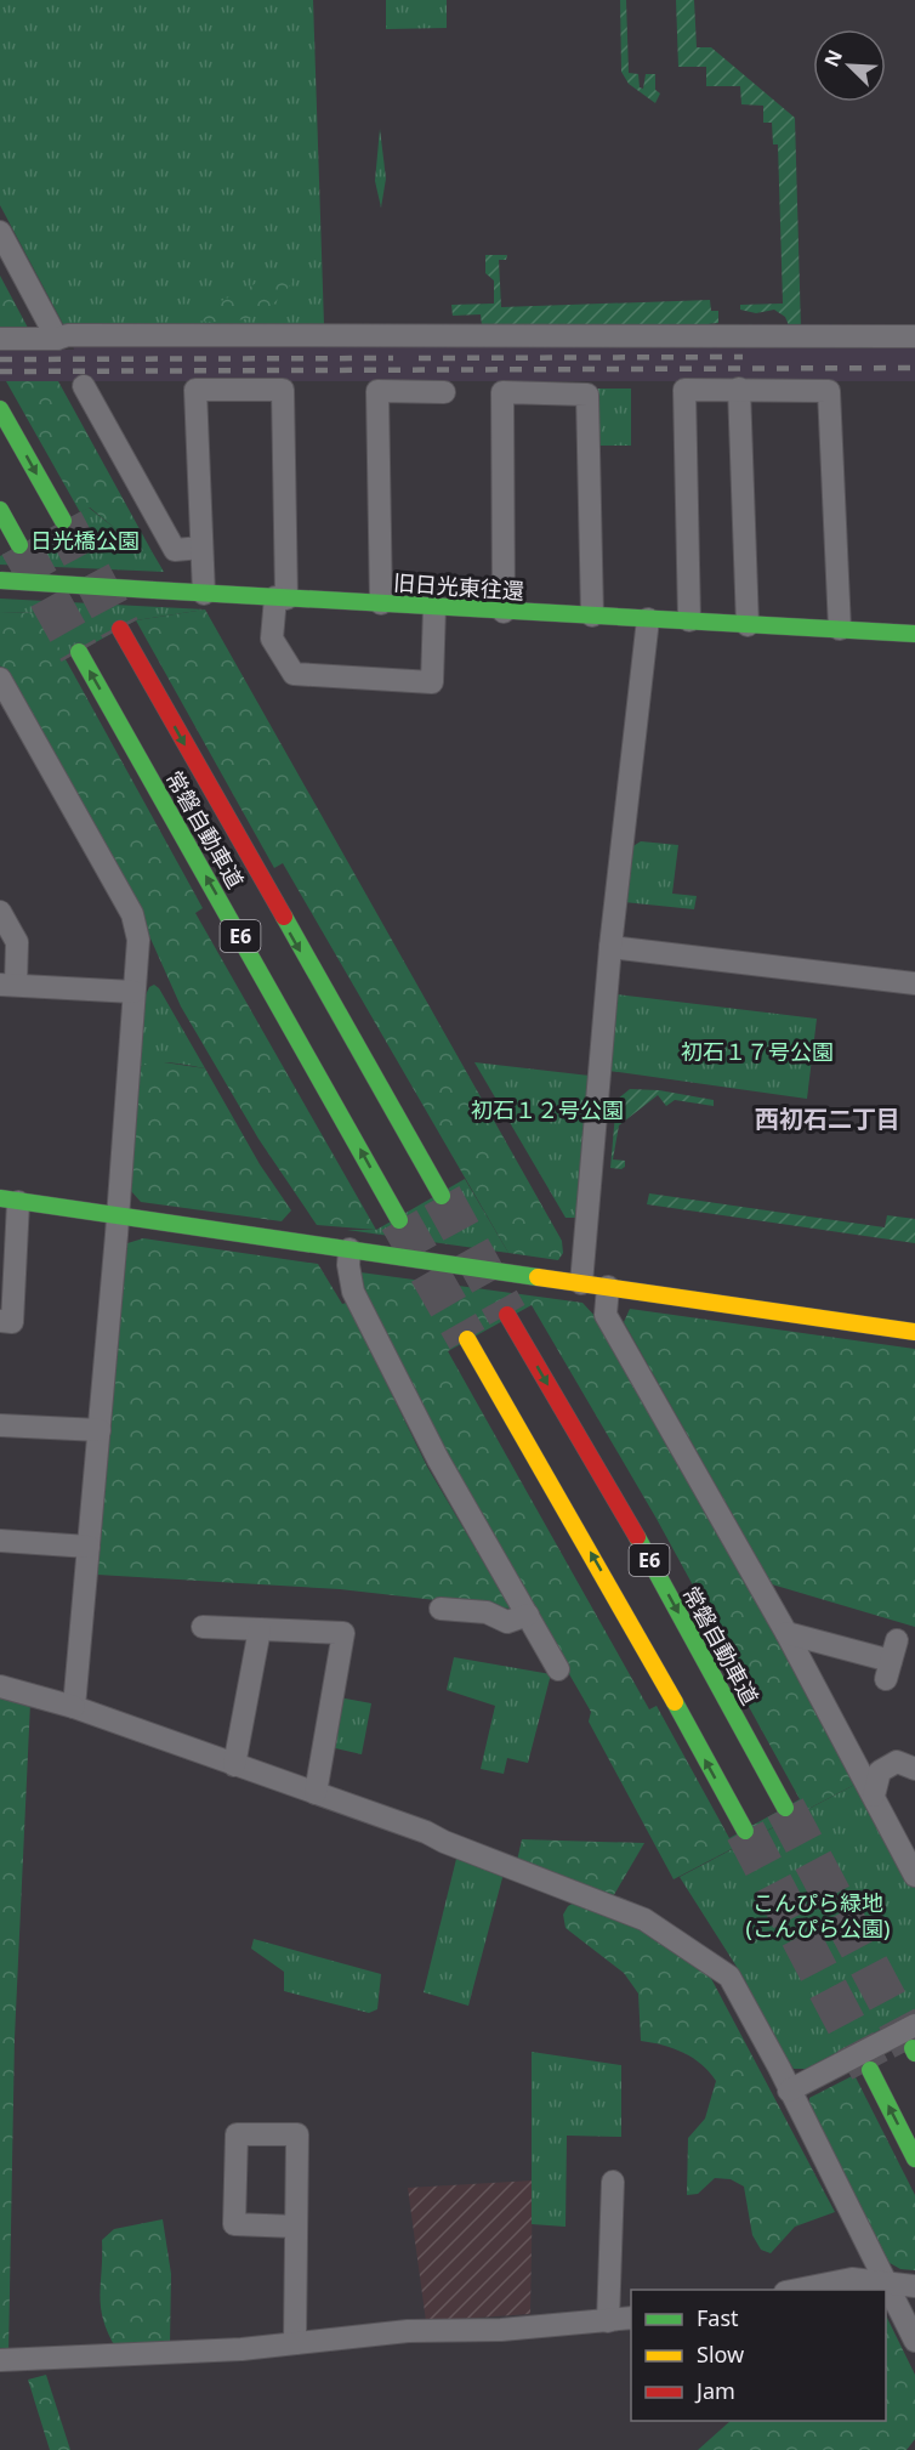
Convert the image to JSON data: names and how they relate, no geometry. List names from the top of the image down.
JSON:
{
  "streets": {
    "main road": ["旧日光東往還", "常磐自動車道", "E6"]
  },
  "districts": ["西初石二丁目"],
  "parks": [
    "日光橋公園",
    "初石１７号公園",
    "初石１２号公園",
    "こんぴら緑地 (こんぴら公園)"
  ],
  "legend": ["Fast", "Slow", "Jam"],
  "north": "top left"
}
